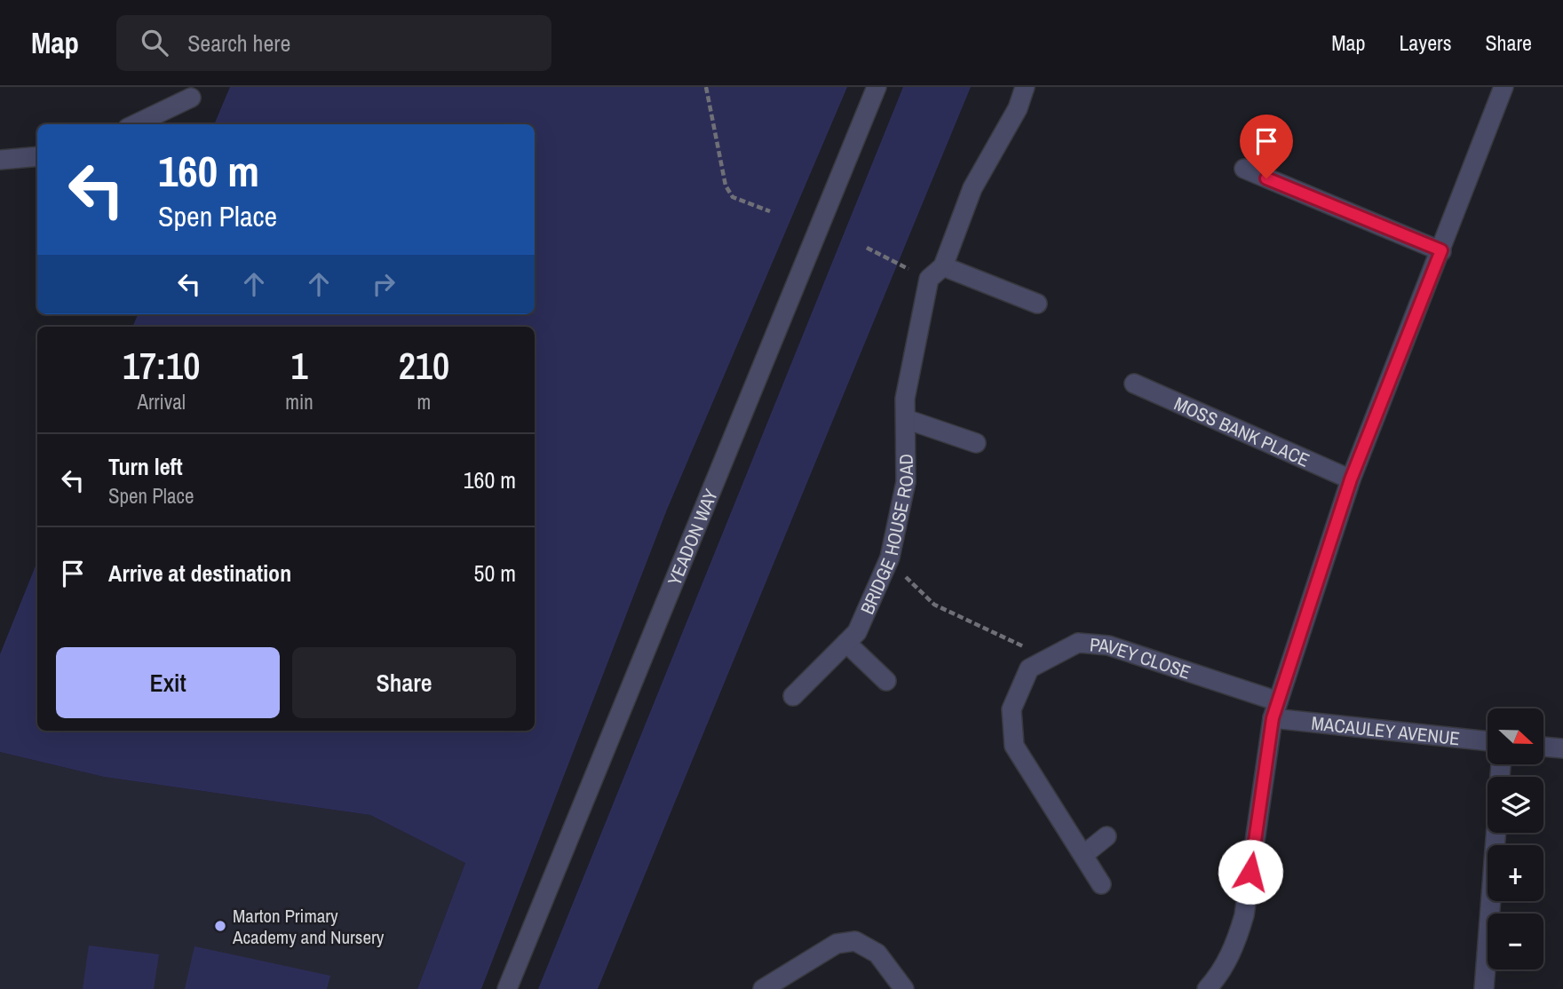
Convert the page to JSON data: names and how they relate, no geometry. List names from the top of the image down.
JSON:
{
  "streets": {
    "street": [
      "MOSS BANK PLACE",
      "BRIDGE HOUSE ROAD",
      "YEADON WAY",
      "PAVEY CLOSE",
      "MACAULEY AVENUE"
    ]
  },
  "crossings": [
    ["PAVEY CLOSE", "MACAULEY AVENUE"]
  ],
  "places": ["Marton Primary Academy and Nursery"],
  "north": "right",
  "page": {
    "header": "Map",
    "search": "Search here",
    "nav": ["Map", "Layers", "Share"],
    "turn": ["160 m", "Spen Place"],
    "eta": [
      "17:10",
      "Arrival",
      "1",
      "min",
      "210",
      "m"
    ],
    "list": [
      {
        "name": "Turn left",
        "note": "Spen Place",
        "value": "160 m"
      },
      {
        "name": "Arrive at destination",
        "value": "50 m"
      }
    ],
    "buttons": ["Exit", "Share"],
    "map_buttons": ["+", "−"]
  }
}
